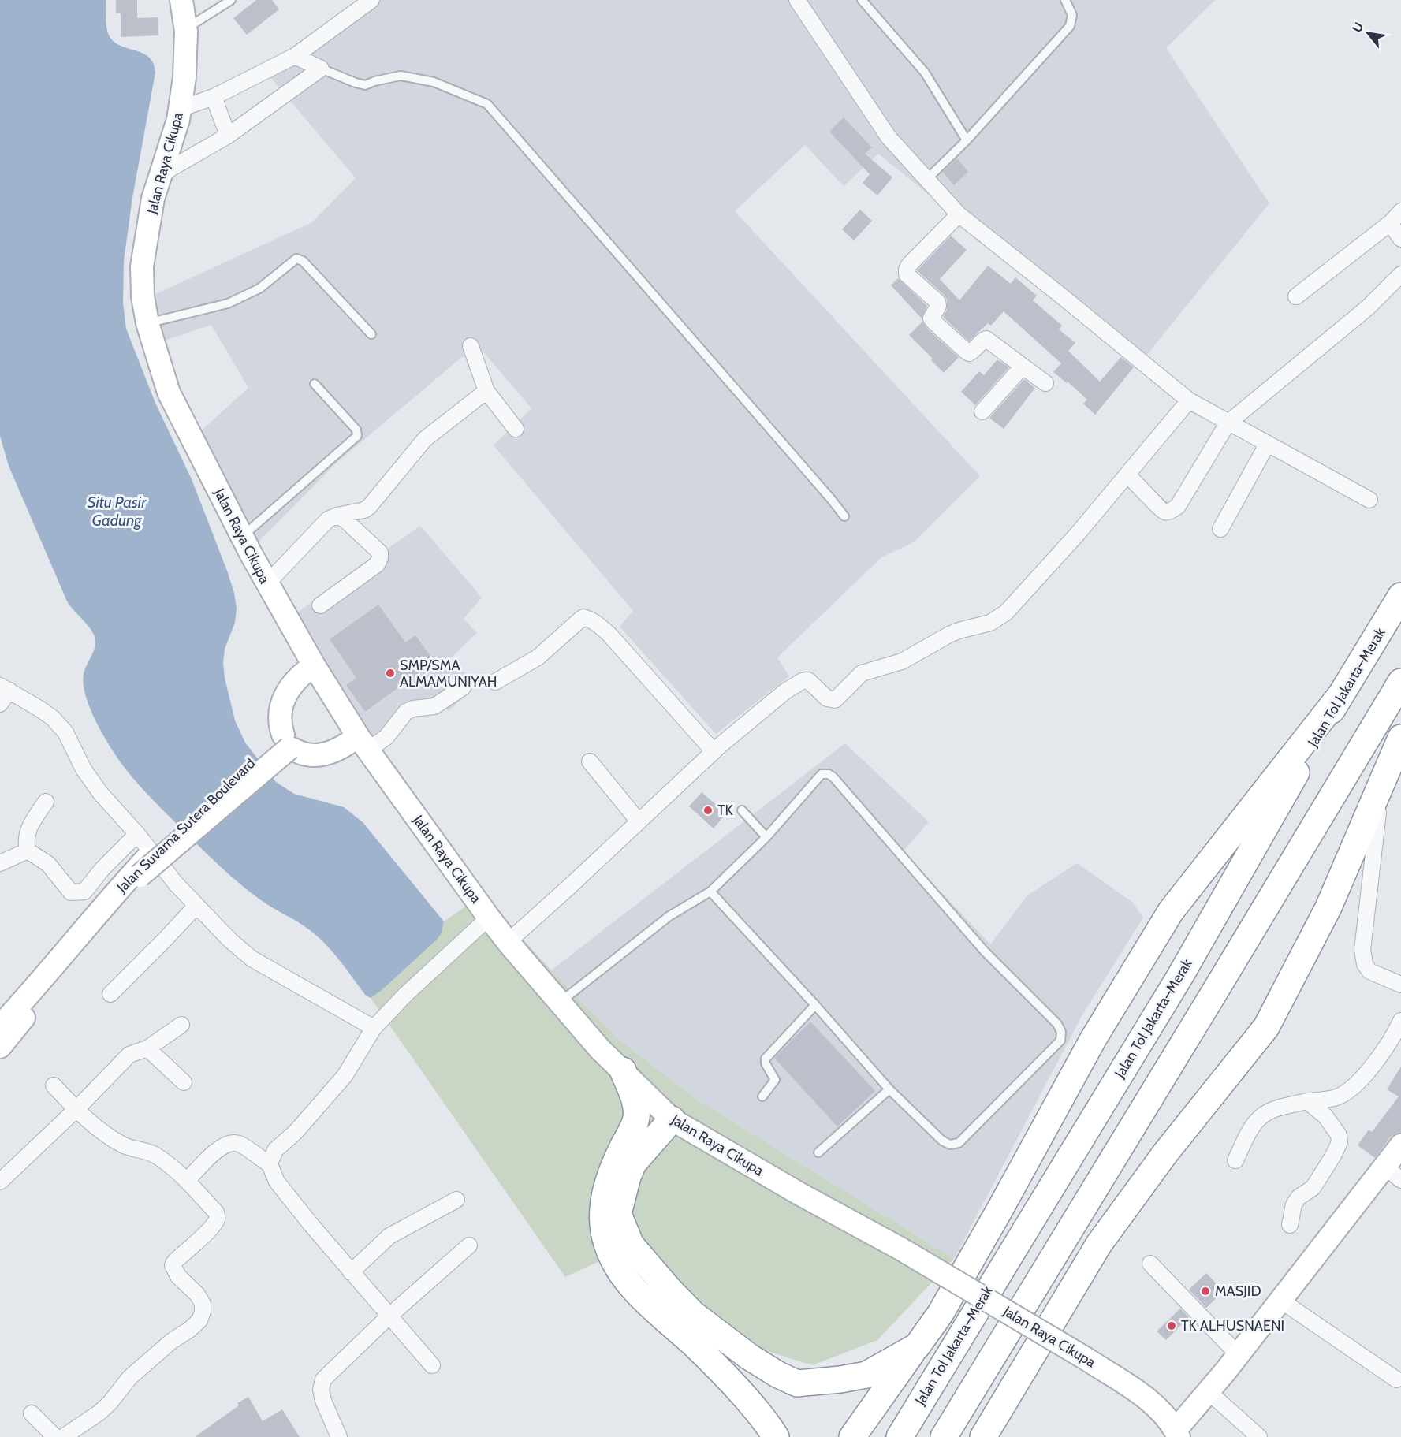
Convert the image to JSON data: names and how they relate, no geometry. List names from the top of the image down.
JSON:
{
  "streets": {
    "highway": ["Jalan Tol Jakarta–Merak"],
    "main road": ["Jalan Raya Cikupa", "Jalan Suvarna Sutera Boulevard"]
  },
  "water": ["Situ Pasir Gadung"],
  "places": [
    "SMP/SMA ALMAMUNIYAH",
    "TK",
    "MASJID",
    "TK ALHUSNAENI"
  ],
  "north": "top left"
}
